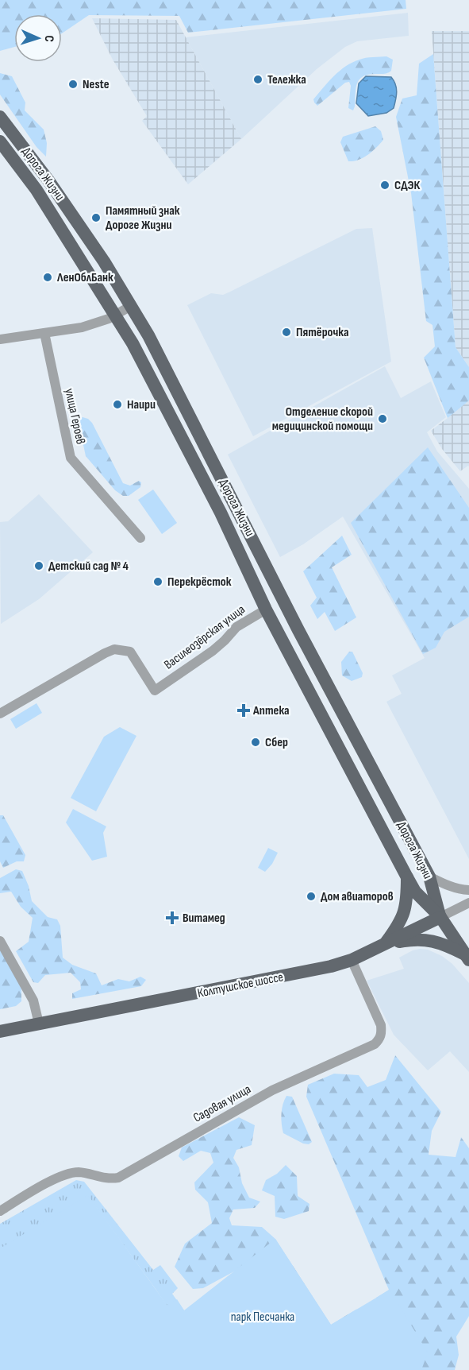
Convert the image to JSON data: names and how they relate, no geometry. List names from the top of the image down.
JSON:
{
  "streets": {
    "main road": ["Дорога Жизни", "Колтушское шоссе"],
    "street": ["улица Героев", "Василеозёрская улица", "Садовая улица"]
  },
  "crossings": [
    ["Дорога Жизни", "Василеозёрская улица"],
    ["Дорога Жизни", "Колтушское шоссе"],
    ["Колтушское шоссе", "Садовая улица"]
  ],
  "parks": ["парк Песчанка"],
  "places": {
    "other": [
      "Тележка",
      "Neste",
      "СДЭК",
      "Памятный знак Дороге Жизни",
      "ЛенОблБанк",
      "Пятёрочка",
      "Наири",
      "Отделение скорой медицинской помощи",
      "Детский сад № 4",
      "Перекрёсток",
      "Сбер",
      "Дом авиаторов"
    ],
    "health": ["Аптека", "Витамед"]
  },
  "north": "right"
}
